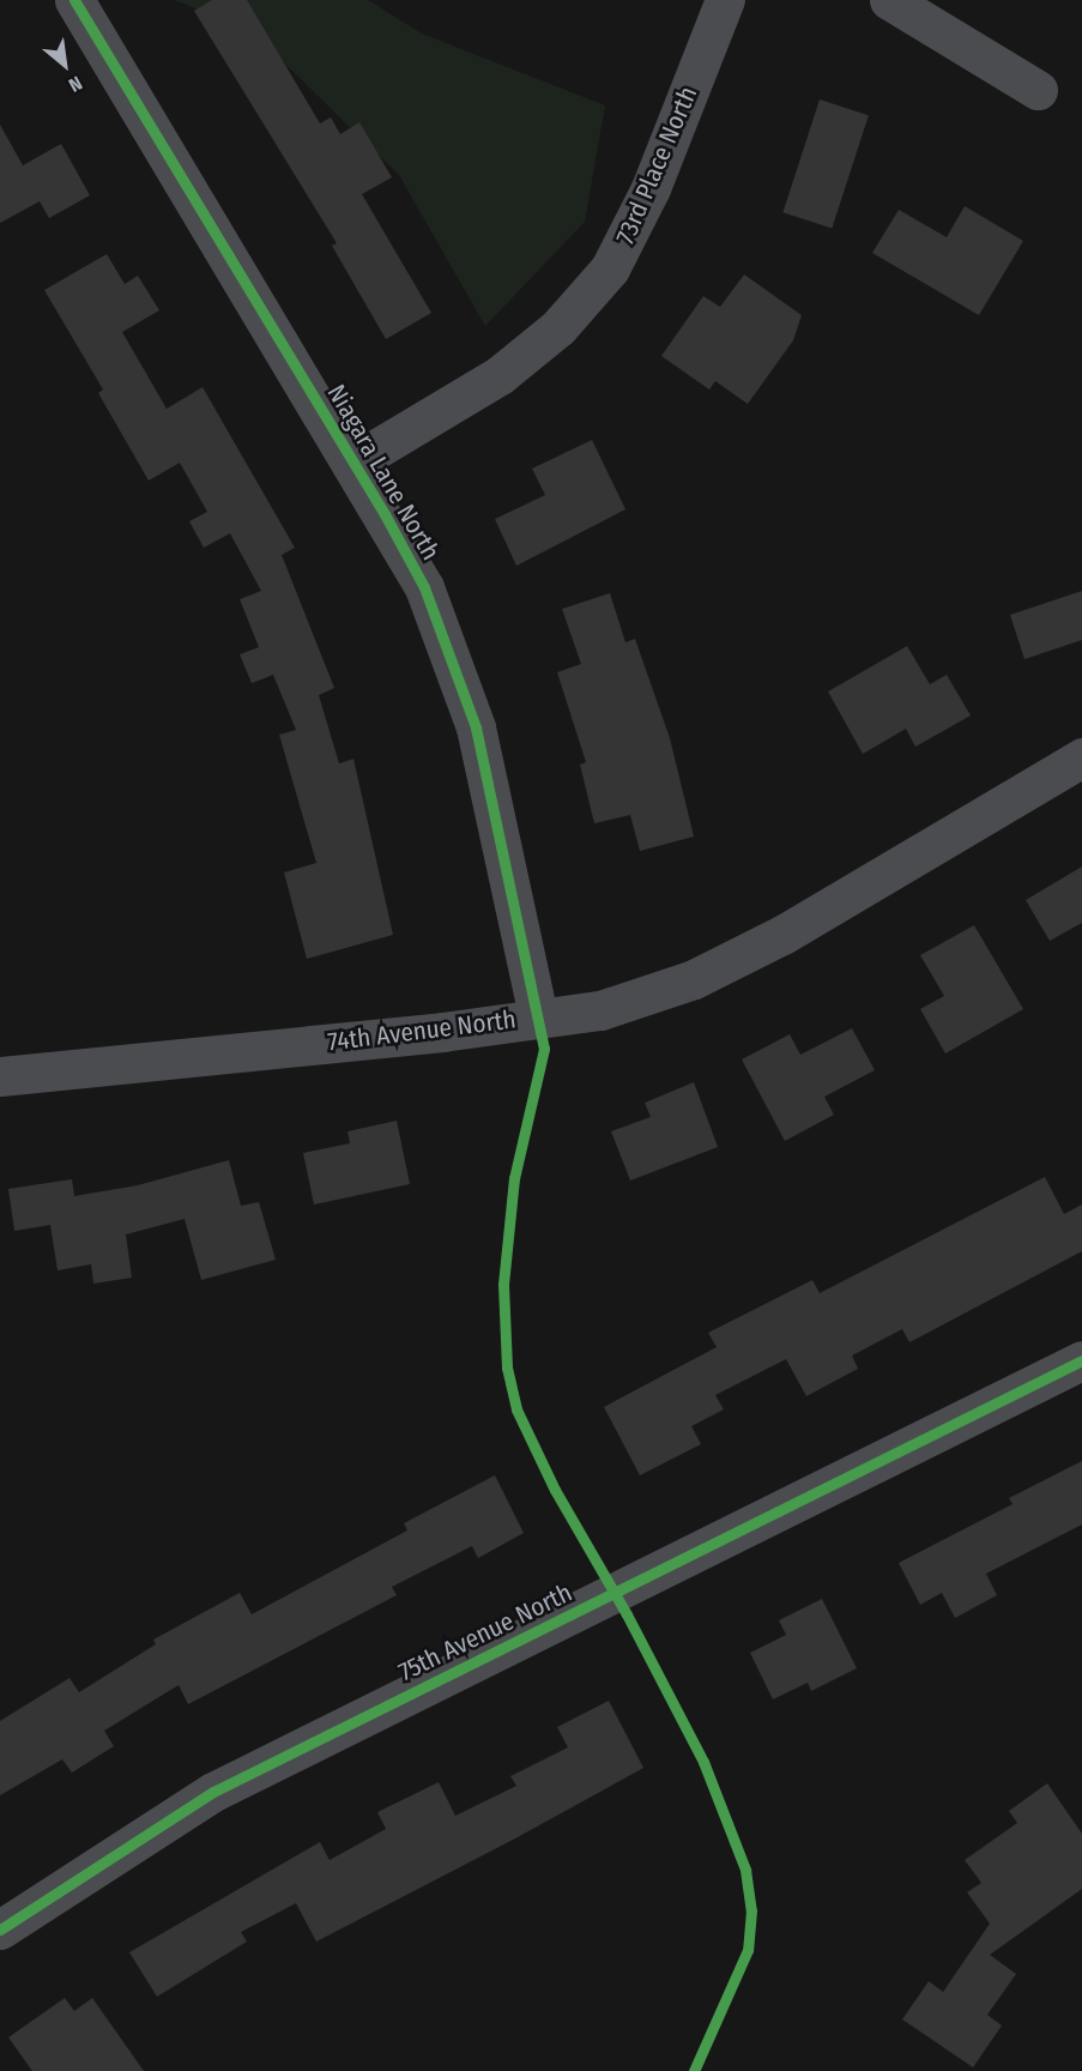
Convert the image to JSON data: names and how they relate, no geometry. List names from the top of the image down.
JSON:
{
  "streets": {
    "street": [
      "73rd Place North",
      "Niagara Lane North",
      "74th Avenue North",
      "75th Avenue North"
    ]
  },
  "crossings": [
    ["73rd Place North", "Niagara Lane North"],
    ["Niagara Lane North", "74th Avenue North"]
  ],
  "north": "bottom right"
}
